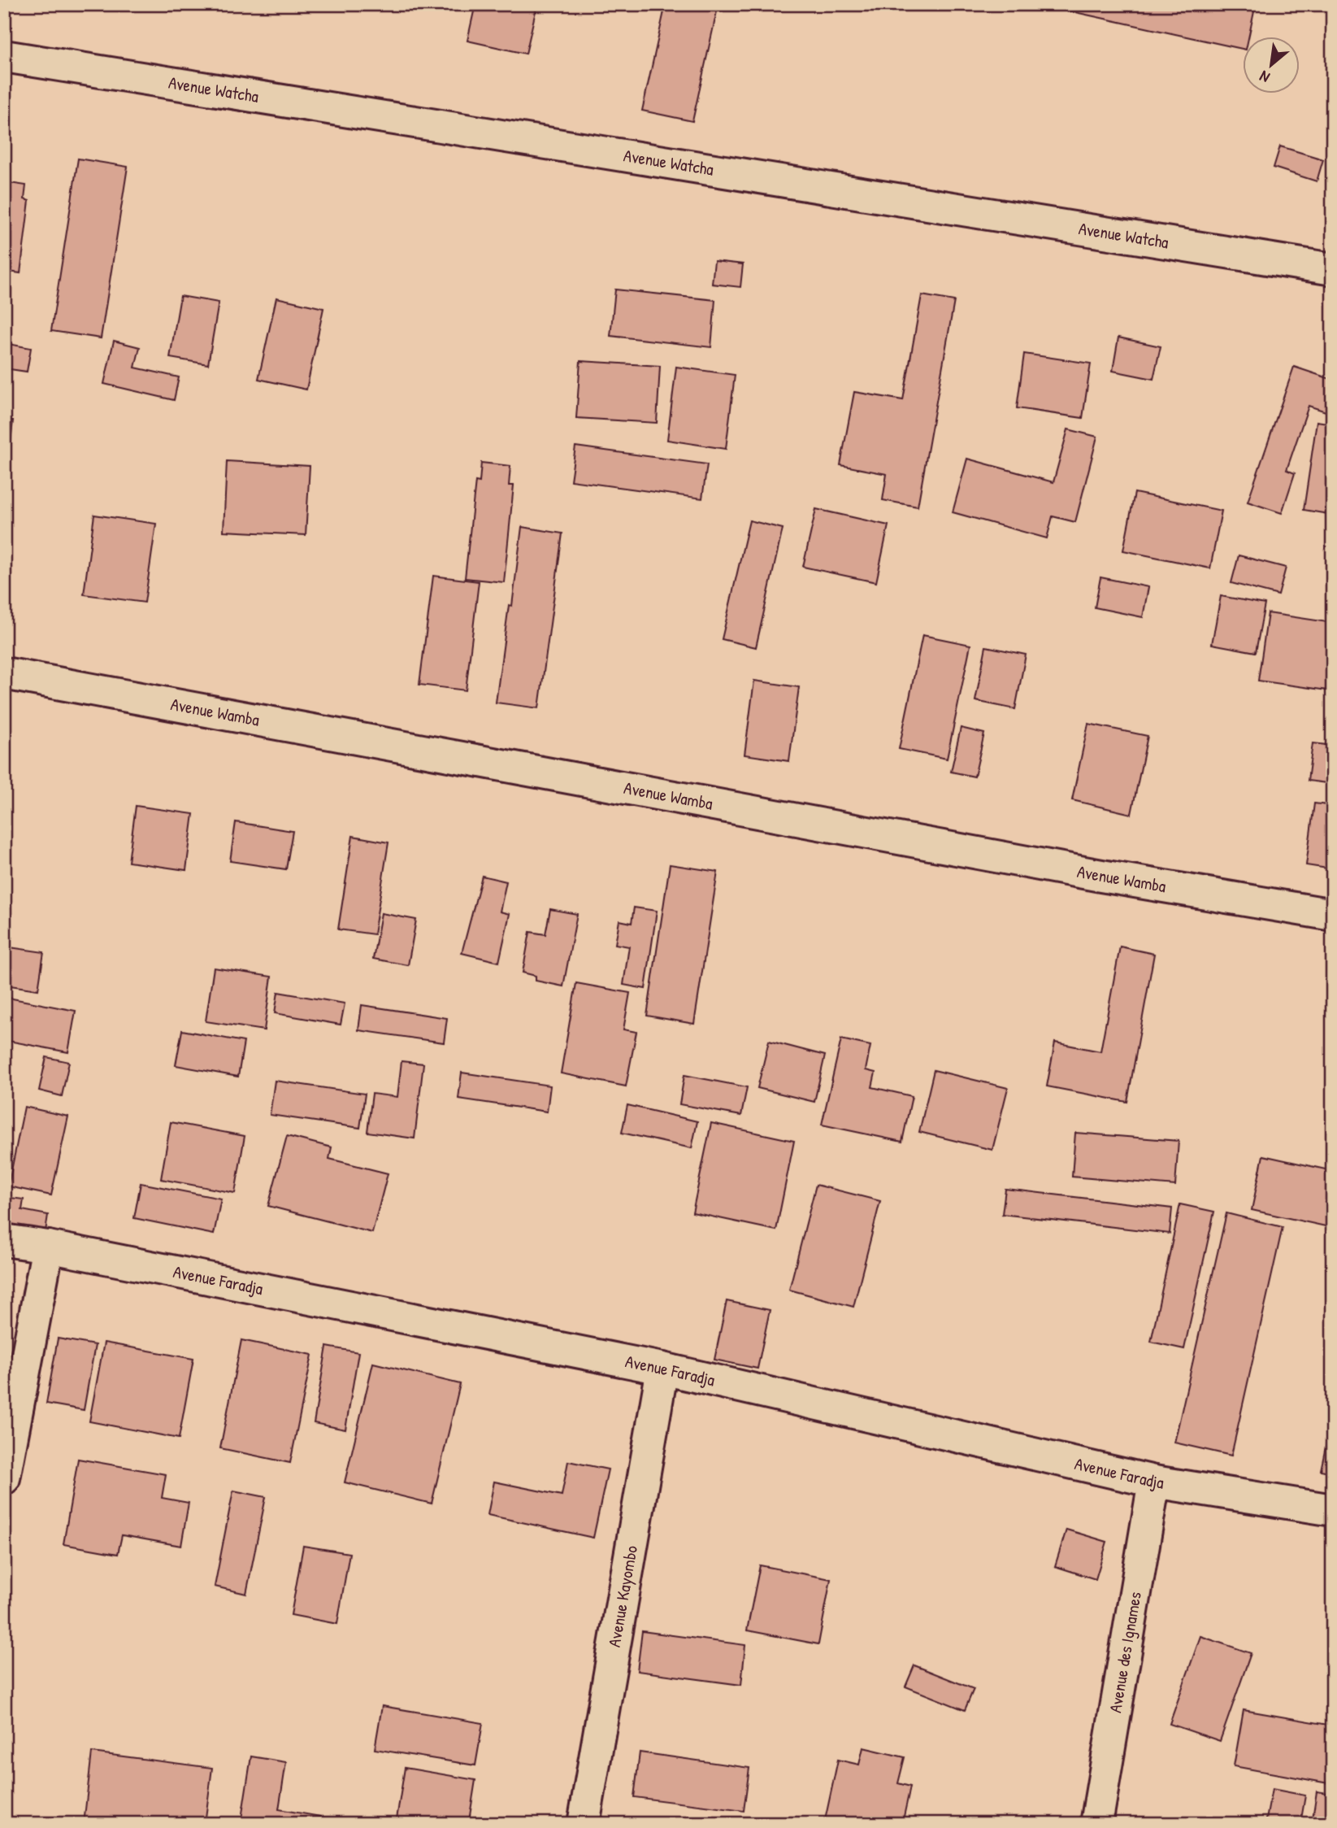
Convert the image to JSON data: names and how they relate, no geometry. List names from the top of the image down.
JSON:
{
  "streets": {
    "street": [
      "Avenue Watcha",
      "Avenue Wamba",
      "Avenue Faradja",
      "Avenue Kayombo",
      "Avenue des Ignames"
    ]
  },
  "crossings": [
    ["Avenue Faradja", "Avenue Kayombo"],
    ["Avenue Faradja", "Avenue des Ignames"]
  ],
  "north": "bottom left"
}
